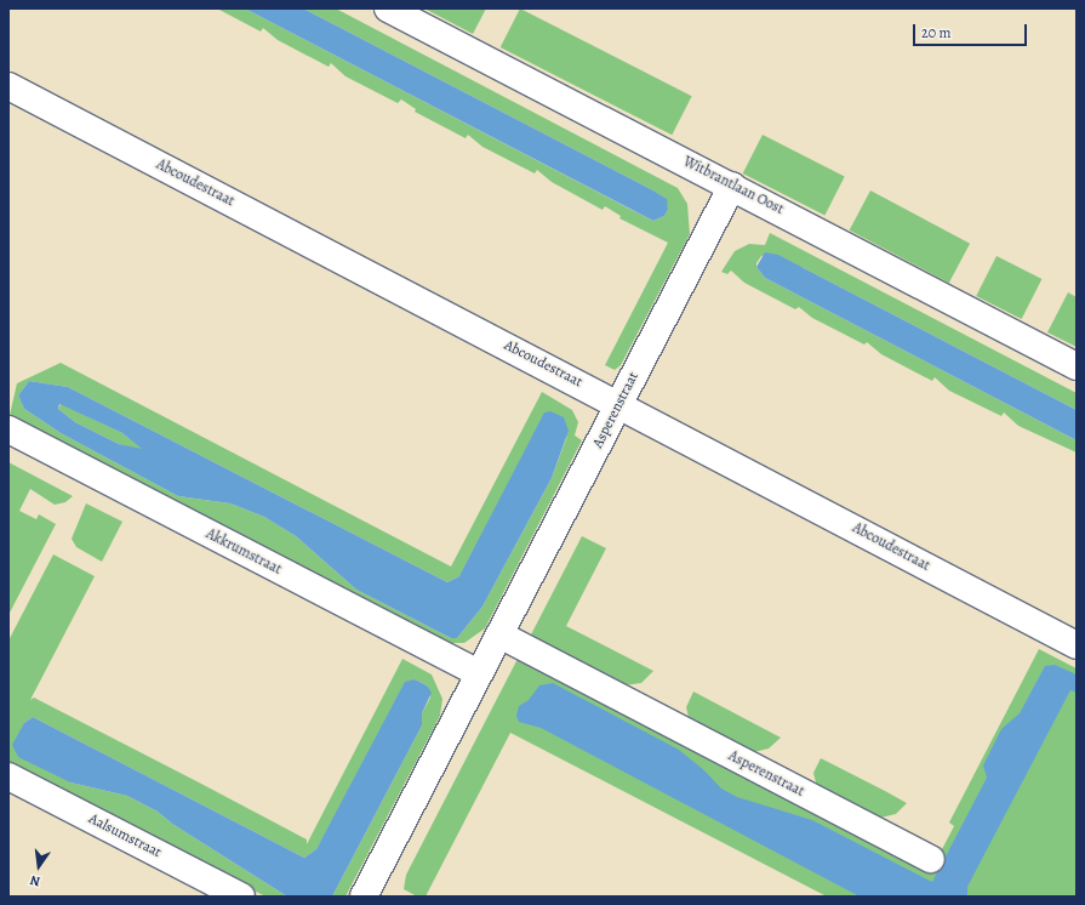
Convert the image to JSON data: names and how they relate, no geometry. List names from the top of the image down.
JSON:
{
  "streets": {
    "street": [
      "Abcoudestraat",
      "Witbrantlaan Oost",
      "Asperenstraat",
      "Akkrumstraat",
      "Aalsumstraat"
    ]
  },
  "crossings": [
    ["Abcoudestraat", "Asperenstraat"],
    ["Witbrantlaan Oost", "Asperenstraat"],
    ["Asperenstraat", "Akkrumstraat"]
  ],
  "scale_bar": "20 m",
  "north": "bottom"
}
